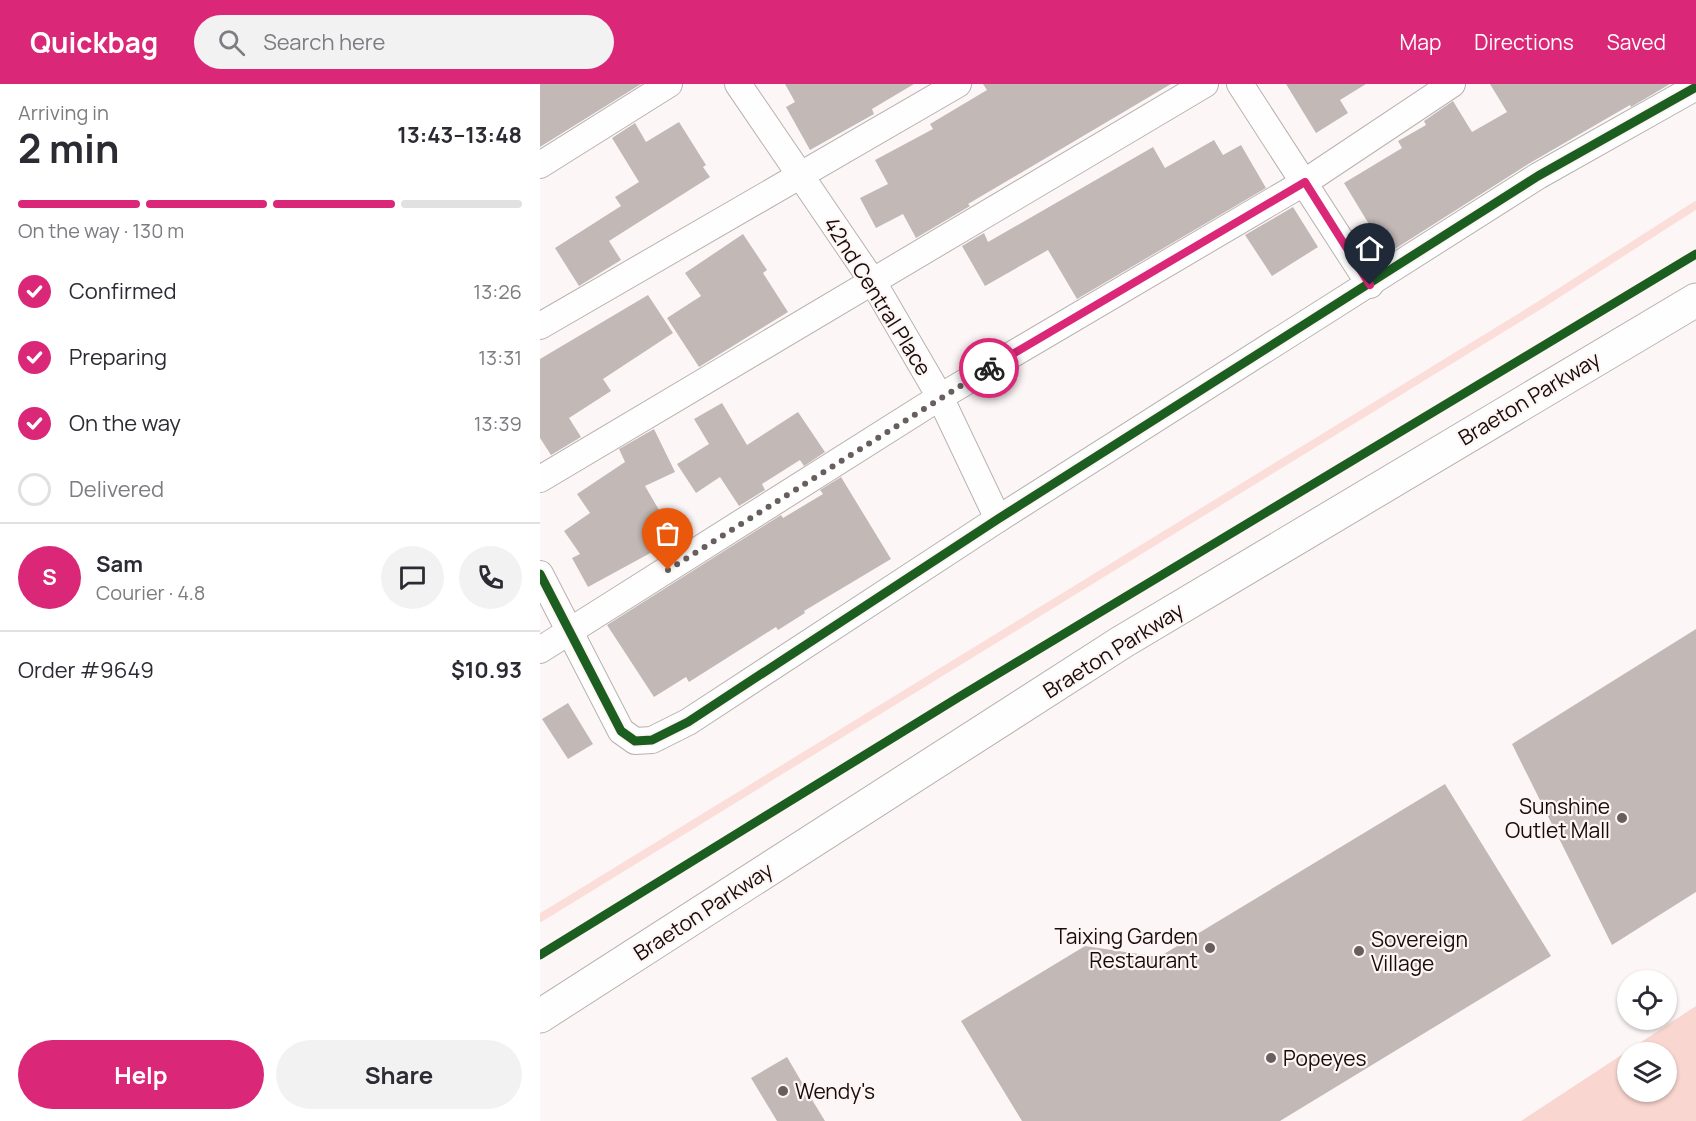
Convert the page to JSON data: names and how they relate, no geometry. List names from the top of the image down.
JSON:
{
  "streets": {
    "main road": ["Braeton Parkway"],
    "street": ["42nd Central Place"]
  },
  "places": [
    "Sunshine Outlet Mall",
    "Taixing Garden Restaurant",
    "Sovereign Village",
    "Popeyes",
    "Wendy's"
  ],
  "page": {
    "header": "Quickbag",
    "search": "Search here",
    "nav": ["Map", "Directions", "Saved"],
    "heading": ["2 min", "Arriving in", "13:43–13:48"],
    "panel": [
      "Sam",
      "Courier · 4.8",
      "Order #9649",
      "$10.93"
    ],
    "bar": "On the way · 130 m",
    "list": [
      ["Confirmed", "13:26"],
      ["Preparing", "13:31"],
      ["On the way", "13:39"],
      "Delivered"
    ],
    "round": "S",
    "buttons": ["Help", "Share"]
  }
}
